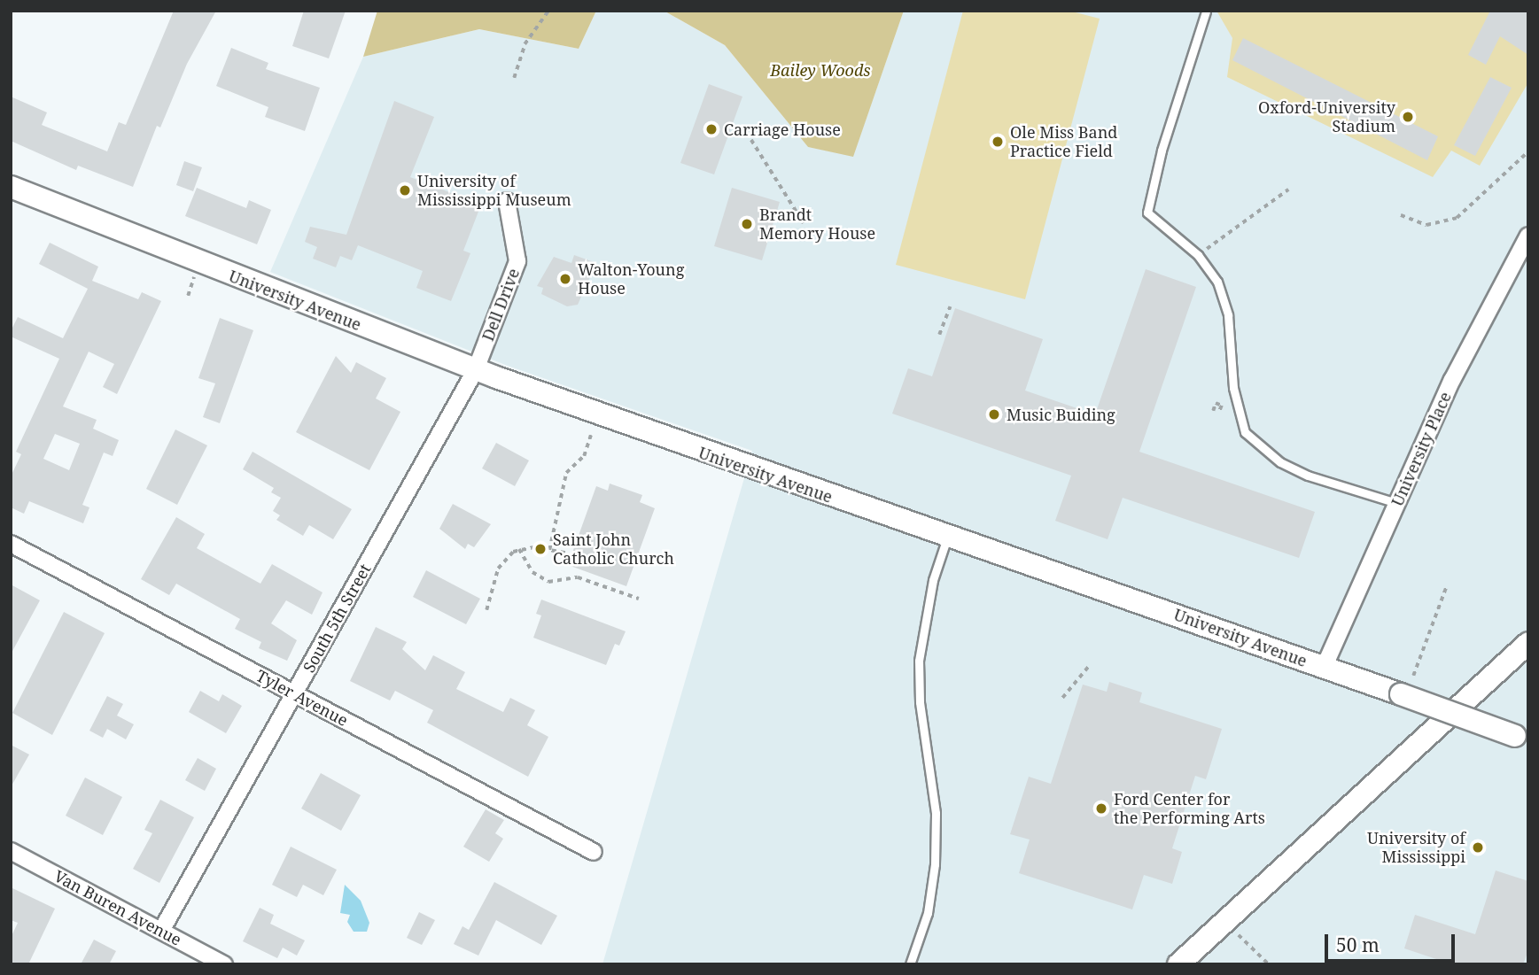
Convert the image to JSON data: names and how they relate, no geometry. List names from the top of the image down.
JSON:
{
  "streets": {
    "street": [
      "University Avenue",
      "Dell Drive",
      "University Place",
      "South 5th Street",
      "Tyler Avenue",
      "Van Buren Avenue"
    ]
  },
  "crossings": [
    ["University Avenue", "Dell Drive"],
    ["University Avenue", "University Place"],
    ["University Avenue", "South 5th Street"],
    ["Dell Drive", "South 5th Street"],
    ["South 5th Street", "Tyler Avenue"],
    ["South 5th Street", "Van Buren Avenue"]
  ],
  "parks": ["Bailey Woods"],
  "places": [
    "Oxford-University Stadium",
    "Carriage House",
    "Ole Miss Band Practice Field",
    "University of Mississippi Museum",
    "Brandt Memory House",
    "Walton-Young House",
    "Music Buiding",
    "Saint John Catholic Church",
    "Ford Center for the Performing Arts",
    "University of Mississippi"
  ],
  "scale_bar": "50 m"
}
